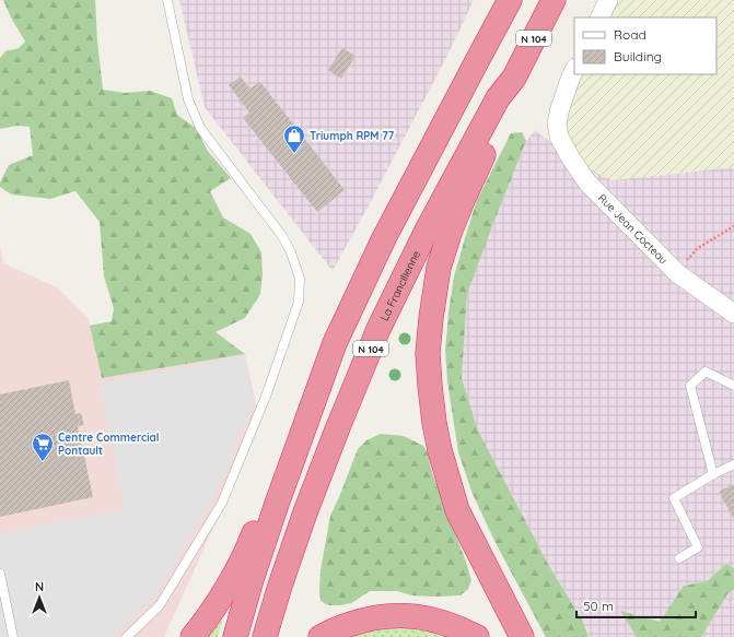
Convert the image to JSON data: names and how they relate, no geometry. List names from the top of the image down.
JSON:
{
  "streets": {
    "highway": ["N 104", "La Francilienne"],
    "street": ["Rue Jean Cocteau"]
  },
  "places": {
    "shop": ["Triumph RPM 77"],
    "supermarket": ["Centre Commercial Pontault"]
  },
  "legend": ["Road", "Building"],
  "scale_bar": "50 m",
  "north": "top"
}
